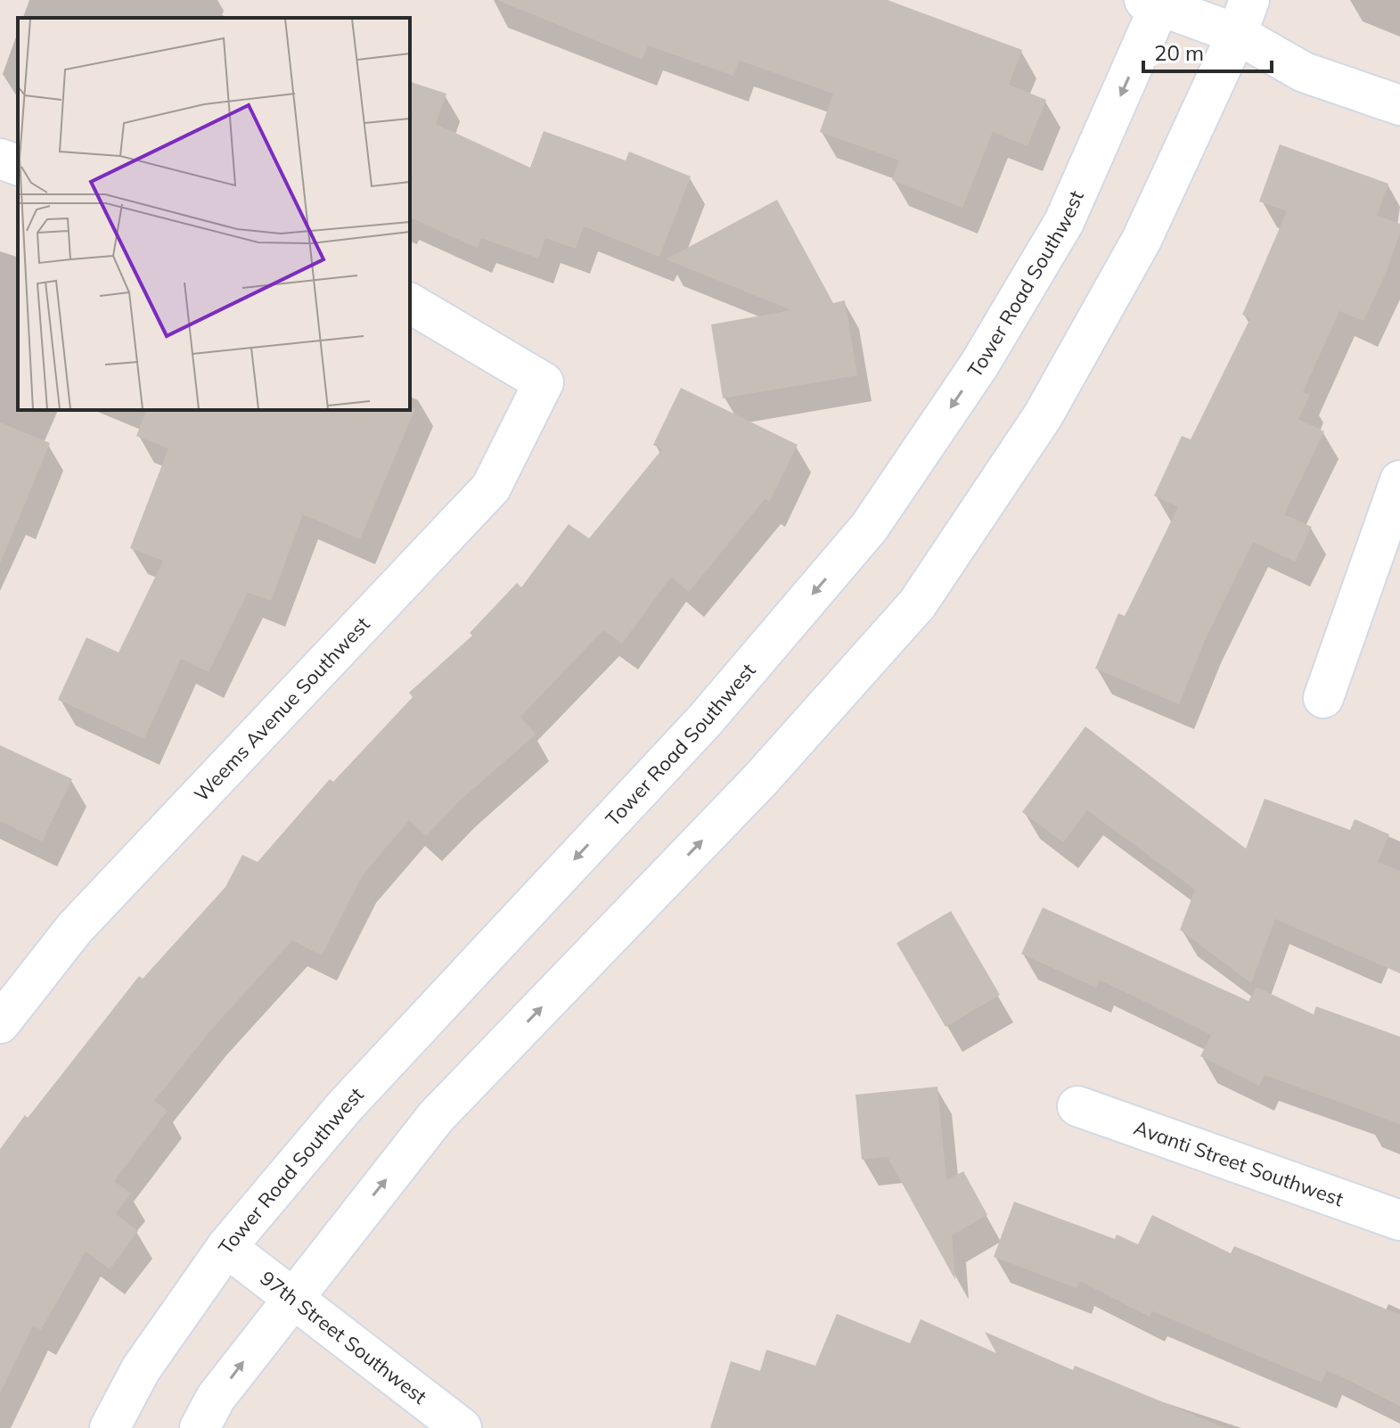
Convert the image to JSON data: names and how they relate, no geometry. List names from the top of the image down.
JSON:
{
  "streets": {
    "street": [
      "Tower Road Southwest",
      "Weems Avenue Southwest",
      "Avanti Street Southwest",
      "97th Street Southwest"
    ]
  },
  "crossings": [
    ["Tower Road Southwest", "97th Street Southwest"]
  ],
  "scale_bar": "20 m"
}
